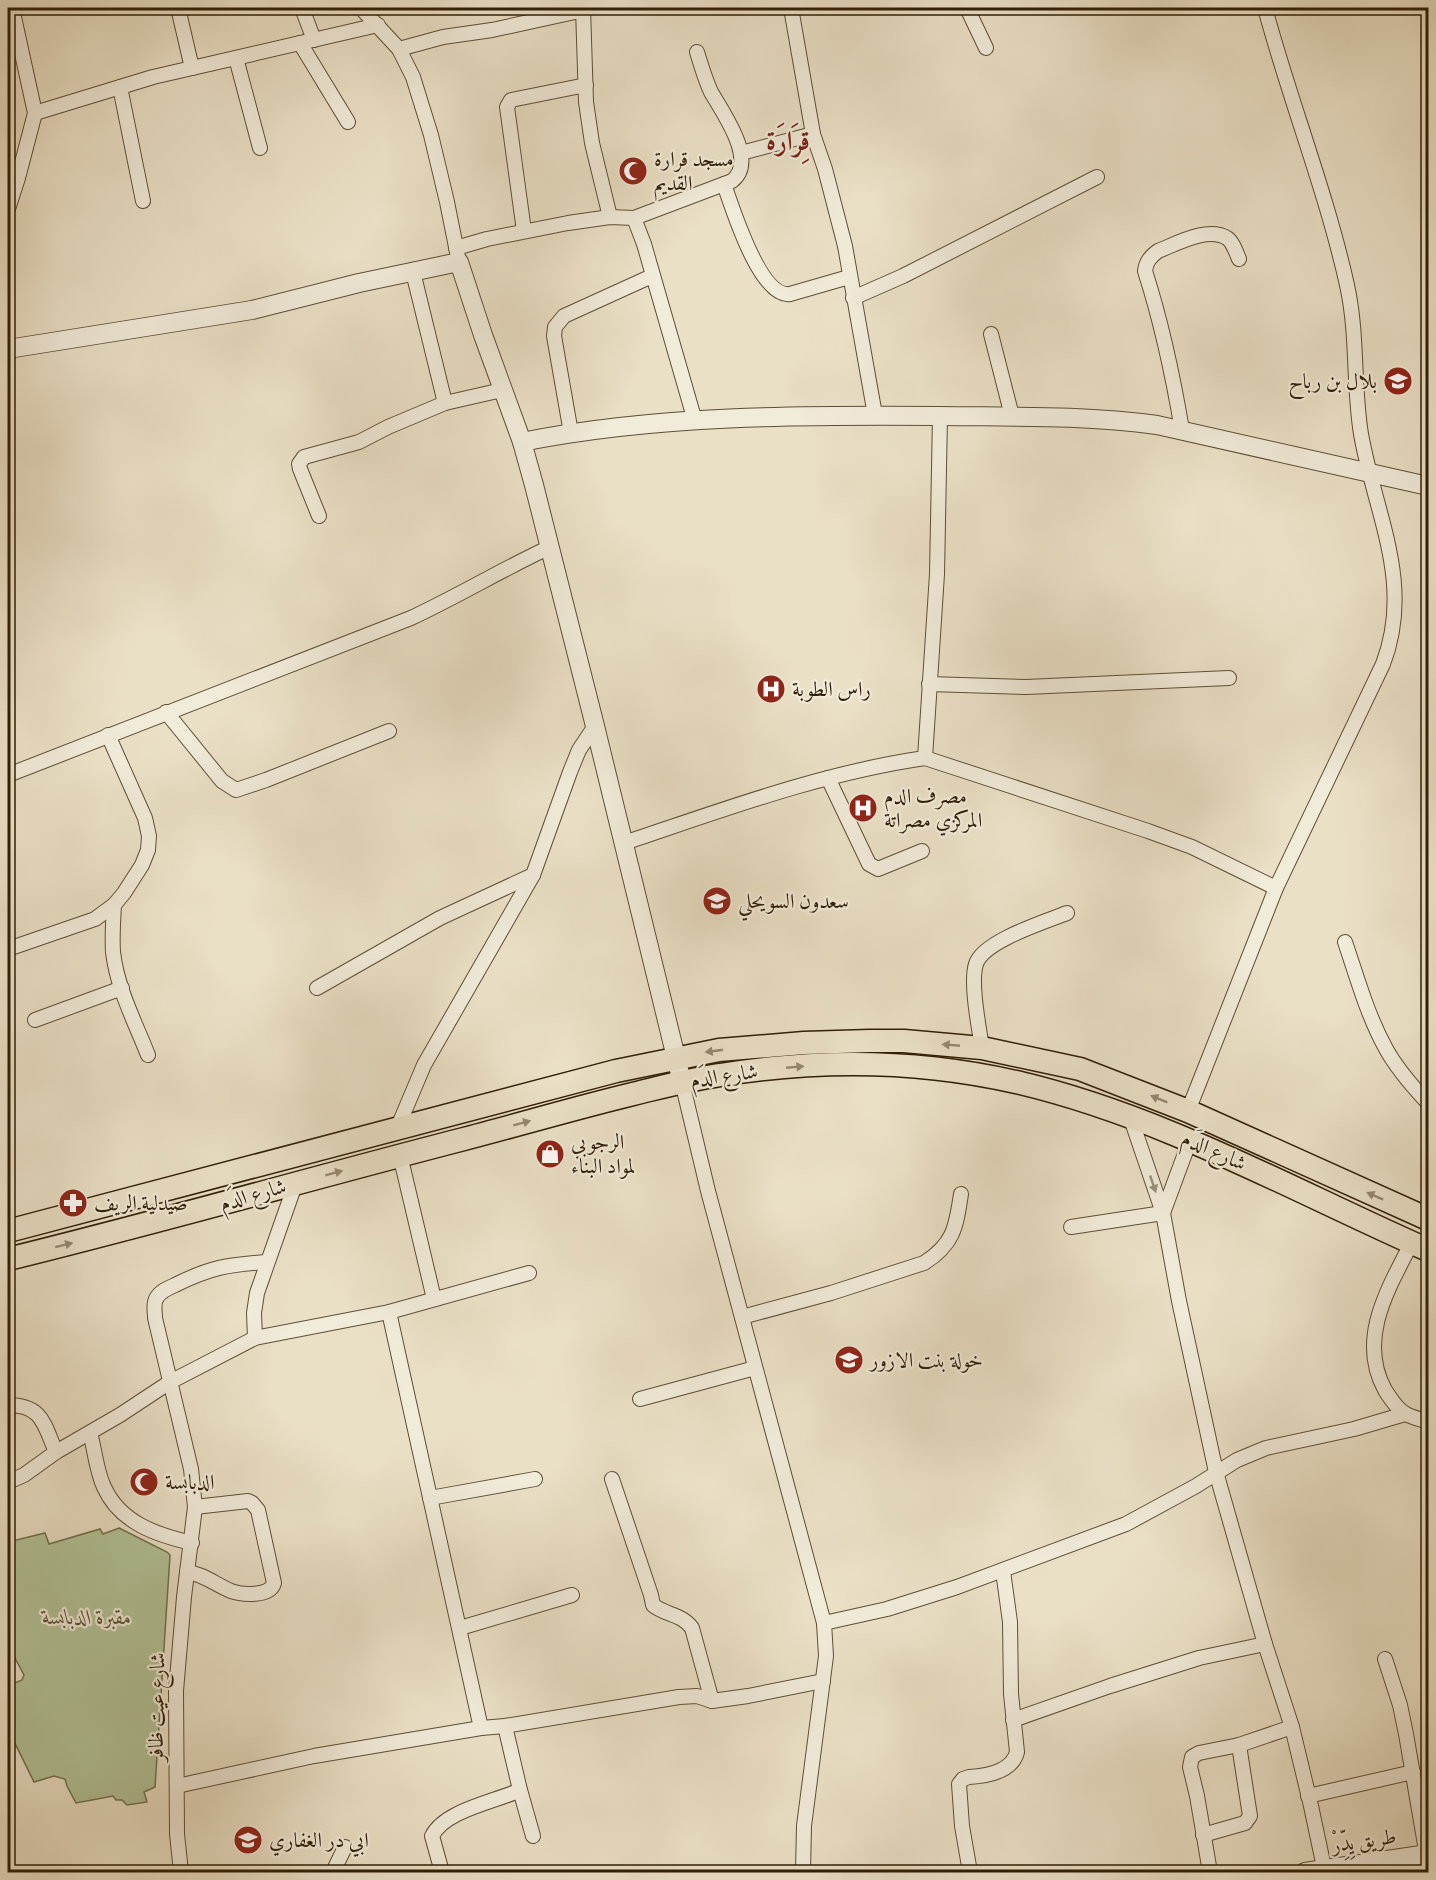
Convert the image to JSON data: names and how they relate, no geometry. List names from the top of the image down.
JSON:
{
  "streets": {
    "main road": ["شارع الدَم"],
    "street": ["شارع عيت ظافر", "طريق يِدِّرْ"]
  },
  "districts": ["قِرَارَة"],
  "parks": ["مقبرة الدبابسة"],
  "places": {
    "mosque": ["مسجد قرارة القديم", "الدبابسة"],
    "school or university": [
      "بلال بن رباح",
      "سعدون السويحلي",
      "خولة بنت الازور",
      "ابي در الغفاري"
    ],
    "hospital": ["راس الطوبة", "مصرف الدم المركزي مصراتة"],
    "shop": ["الرجوبي لمواد البناء"],
    "pharmacy": ["صيدلية الريف"]
  }
}
